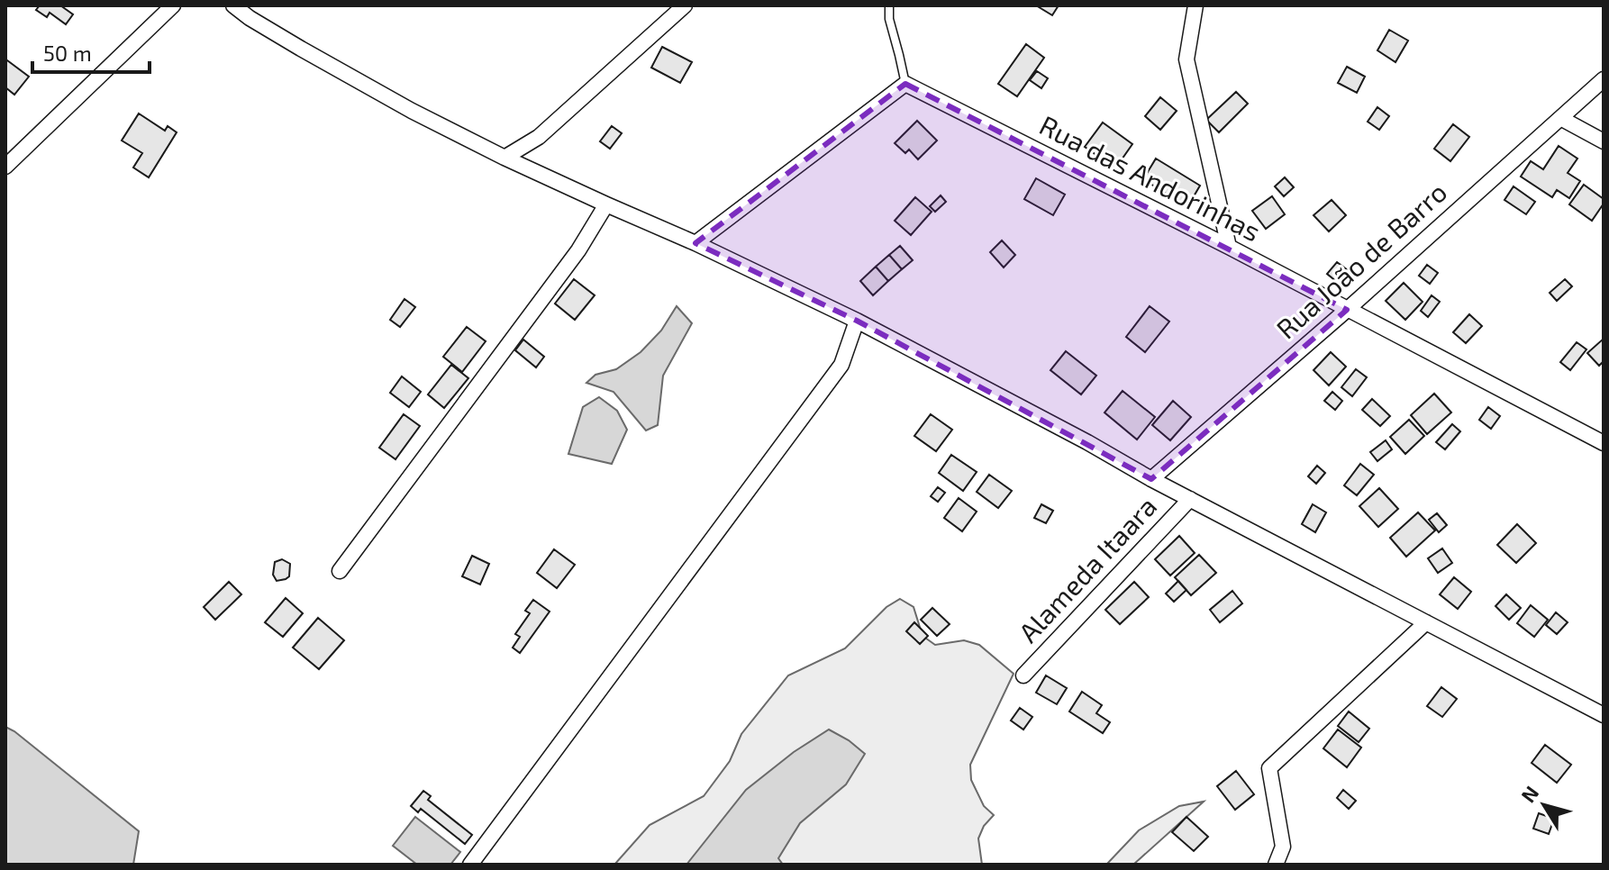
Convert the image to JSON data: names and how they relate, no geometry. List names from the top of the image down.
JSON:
{
  "streets": {
    "street": ["Rua das Andorinhas", "Rua João de Barro", "Alameda Itaara"]
  },
  "crossings": [
    ["Rua das Andorinhas", "Rua João de Barro"]
  ],
  "scale_bar": "50 m",
  "north": "top left"
}
